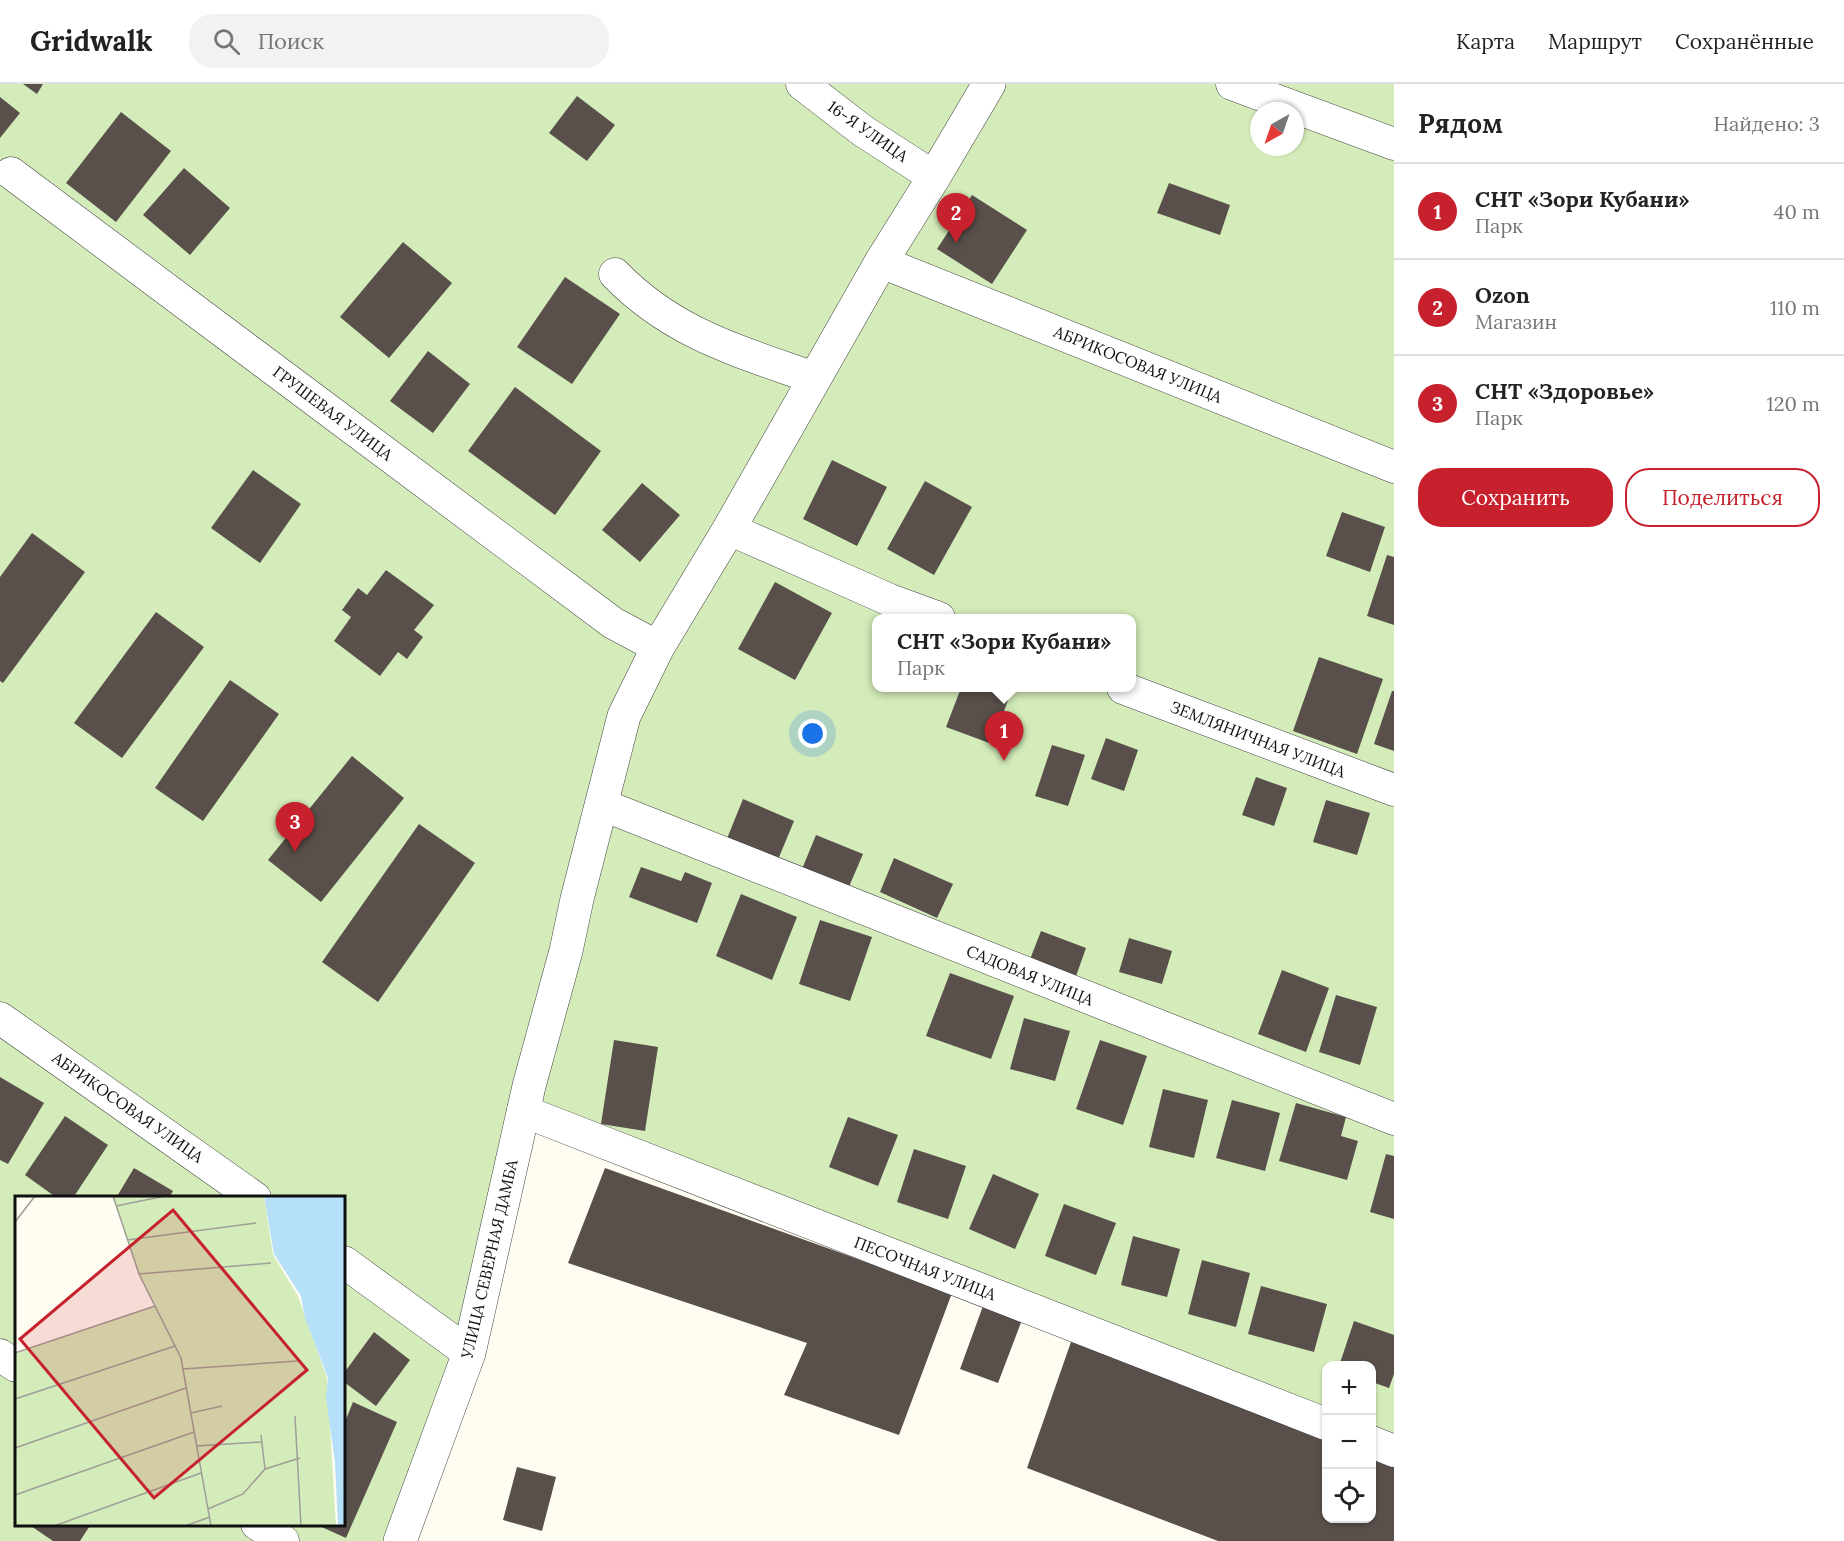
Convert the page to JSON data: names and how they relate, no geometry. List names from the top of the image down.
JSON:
{
  "streets": {
    "street": [
      "16-Я УЛИЦА",
      "АБРИКОСОВАЯ УЛИЦА",
      "ГРУШЕВАЯ УЛИЦА",
      "ЗЕМЛЯНИЧНАЯ УЛИЦА",
      "САДОВАЯ УЛИЦА",
      "УЛИЦА СЕВЕРНАЯ ДАМБА",
      "ПЕСОЧНАЯ УЛИЦА"
    ]
  },
  "crossings": [
    ["16-Я УЛИЦА", "УЛИЦА СЕВЕРНАЯ ДАМБА"],
    ["АБРИКОСОВАЯ УЛИЦА", "УЛИЦА СЕВЕРНАЯ ДАМБА"],
    ["ГРУШЕВАЯ УЛИЦА", "УЛИЦА СЕВЕРНАЯ ДАМБА"],
    ["САДОВАЯ УЛИЦА", "УЛИЦА СЕВЕРНАЯ ДАМБА"],
    ["УЛИЦА СЕВЕРНАЯ ДАМБА", "ПЕСОЧНАЯ УЛИЦА"]
  ],
  "north": "bottom left",
  "page": {
    "header": "Gridwalk",
    "search": "Поиск",
    "nav": ["Карта", "Маршрут", "Сохранённые"],
    "heading": ["Рядом", "Найдено: 3"],
    "list": [
      {
        "mark": "1",
        "name": "СНТ «Зори Кубани»",
        "note": "Парк",
        "value": "40 m"
      },
      {
        "mark": "2",
        "name": "Ozon",
        "note": "Магазин",
        "value": "110 m"
      },
      {
        "mark": "3",
        "name": "СНТ «Здоровье»",
        "note": "Парк",
        "value": "120 m"
      }
    ],
    "pins": ["2", "1", "3"],
    "buttons": ["Сохранить", "Поделиться"],
    "popup": ["СНТ «Зори Кубани»", "Парк"],
    "map_buttons": ["+", "−"]
  }
}
